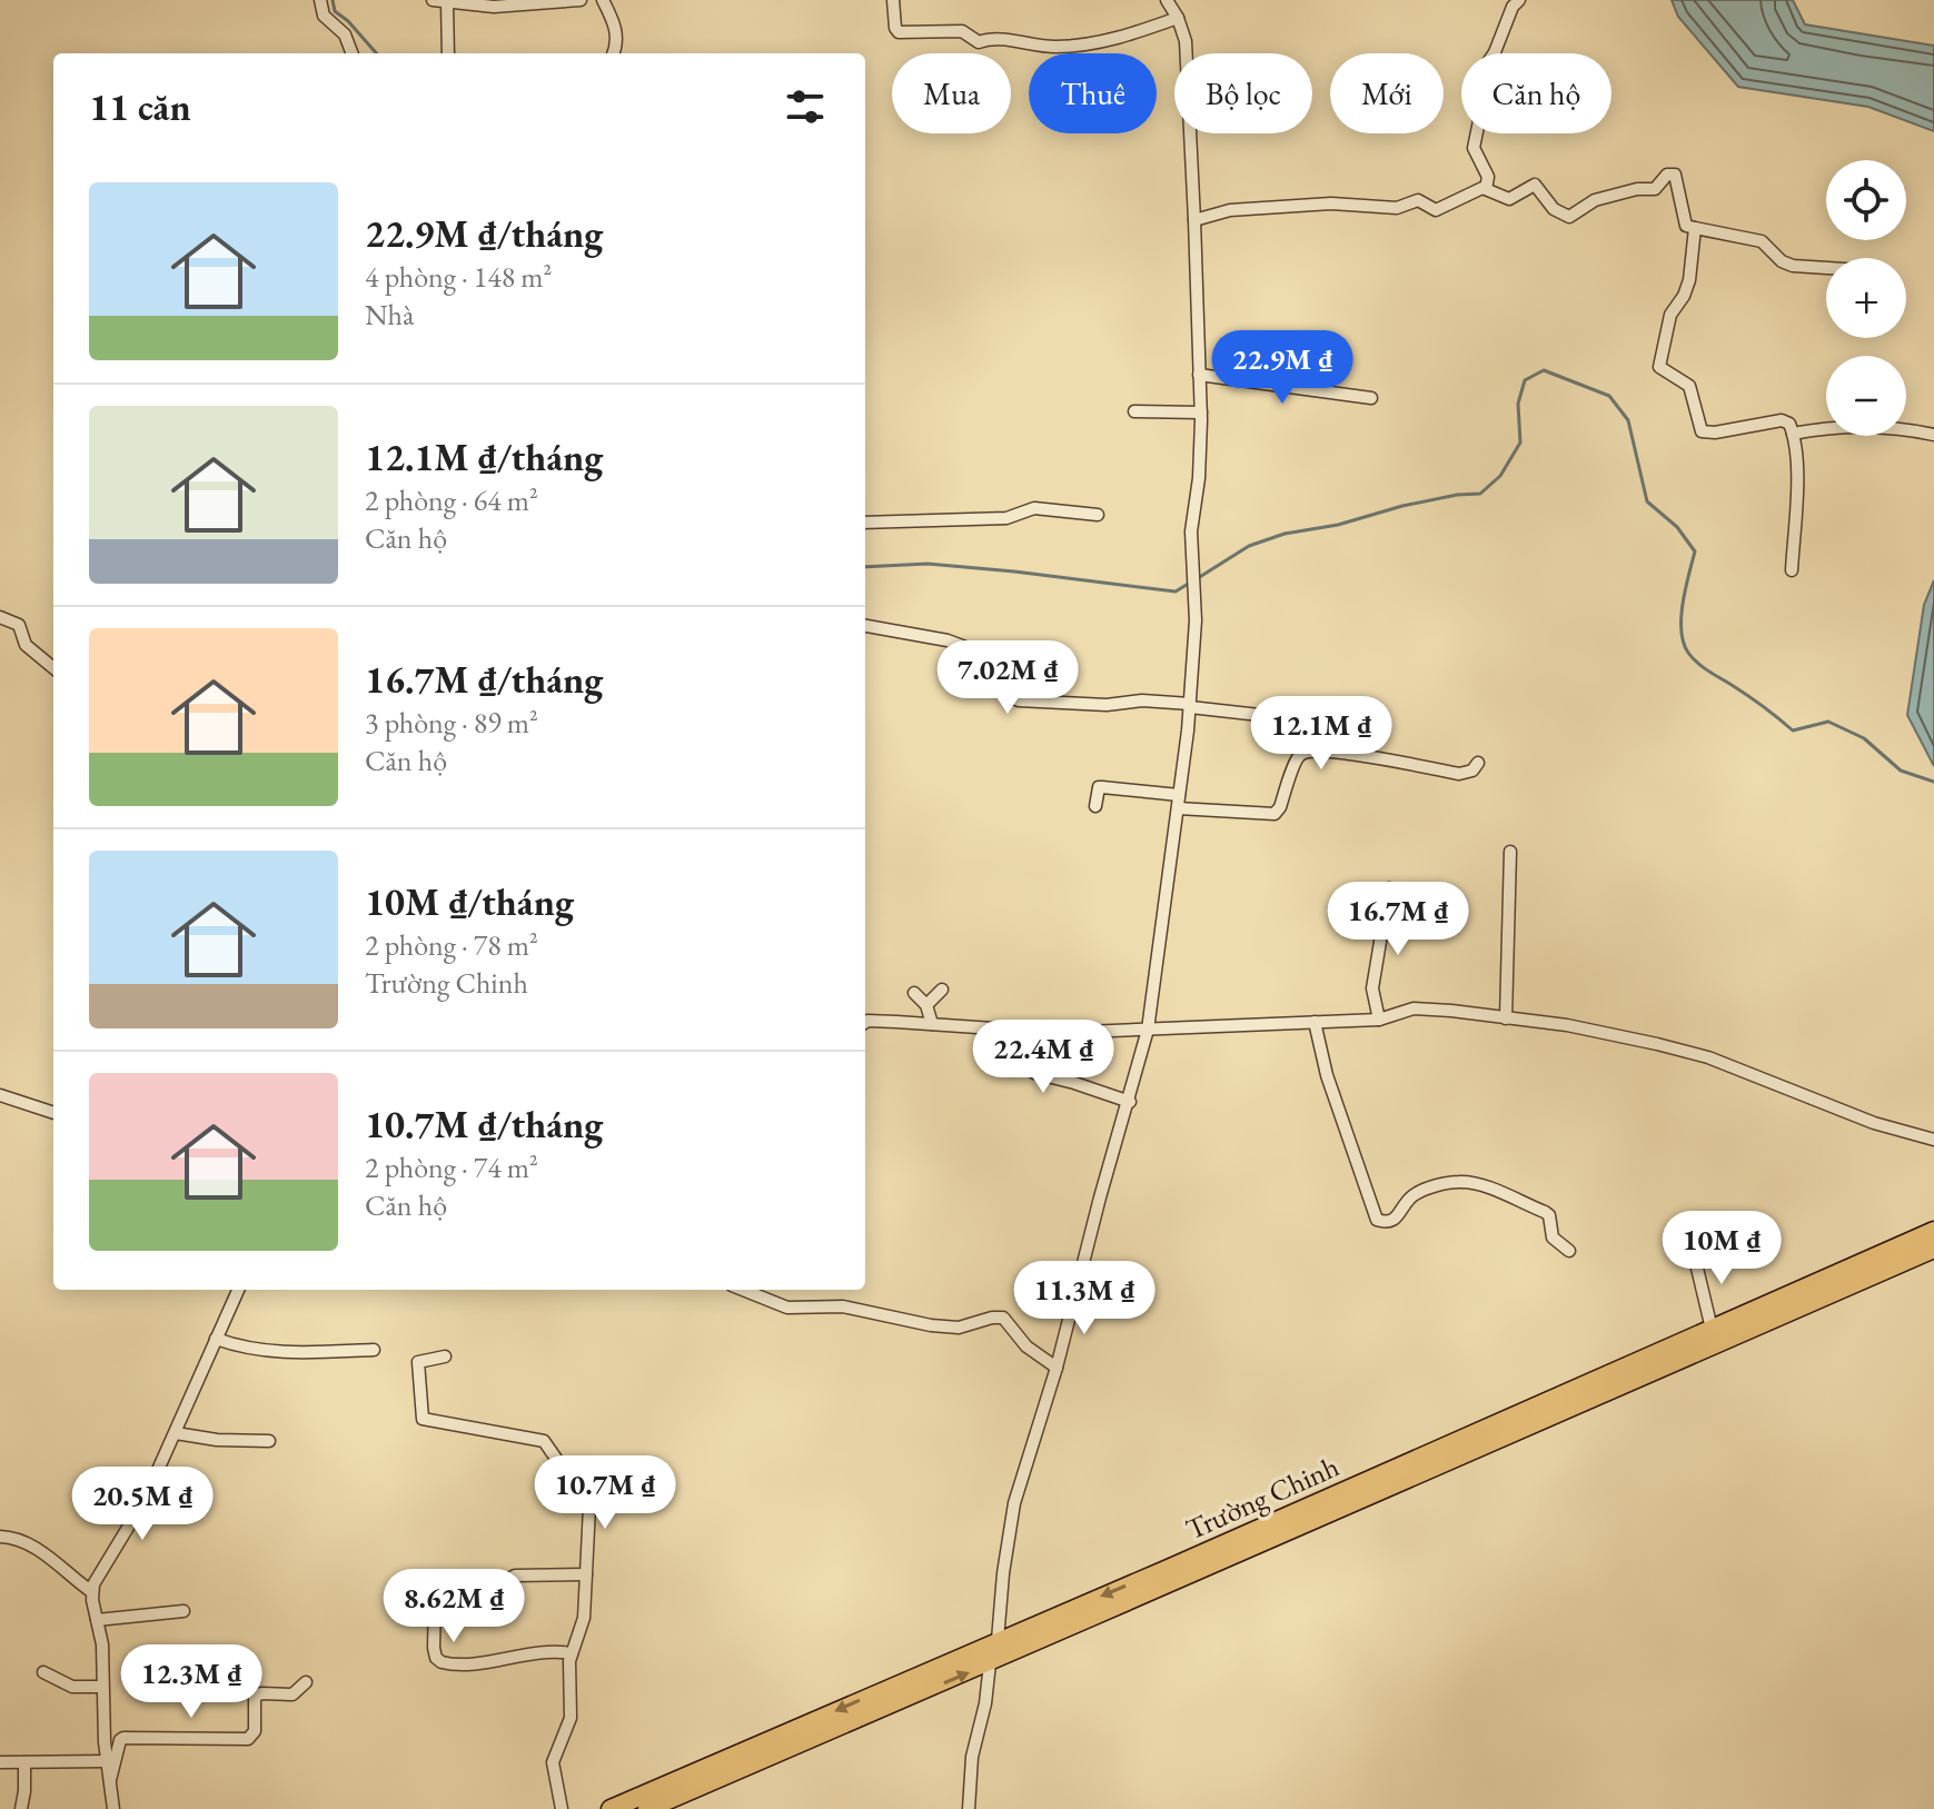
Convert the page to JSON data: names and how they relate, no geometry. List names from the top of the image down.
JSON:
{
  "streets": {
    "highway": ["Trường Chinh"]
  },
  "page": {
    "chip": [
      "Mua",
      "Thuê",
      "Bộ lọc",
      "Mới",
      "Căn hộ"
    ],
    "heading": "11 căn",
    "map_buttons": ["+", "−"],
    "list": [
      {
        "name": "22.9M ₫/tháng",
        "note": "4 phòng · 148 m² · Nhà"
      },
      {
        "name": "12.1M ₫/tháng",
        "note": "2 phòng · 64 m² · Căn hộ"
      },
      {
        "name": "16.7M ₫/tháng",
        "note": "3 phòng · 89 m² · Căn hộ"
      },
      {
        "name": "10M ₫/tháng",
        "note": "2 phòng · 78 m² · Trường Chinh"
      },
      {
        "name": "10.7M ₫/tháng",
        "note": "2 phòng · 74 m² · Căn hộ"
      }
    ],
    "price": [
      "22.9M ₫",
      "7.02M ₫",
      "12.1M ₫",
      "16.7M ₫",
      "22.4M ₫",
      "10M ₫",
      "11.3M ₫",
      "10.7M ₫",
      "20.5M ₫",
      "8.62M ₫",
      "12.3M ₫"
    ]
  }
}
